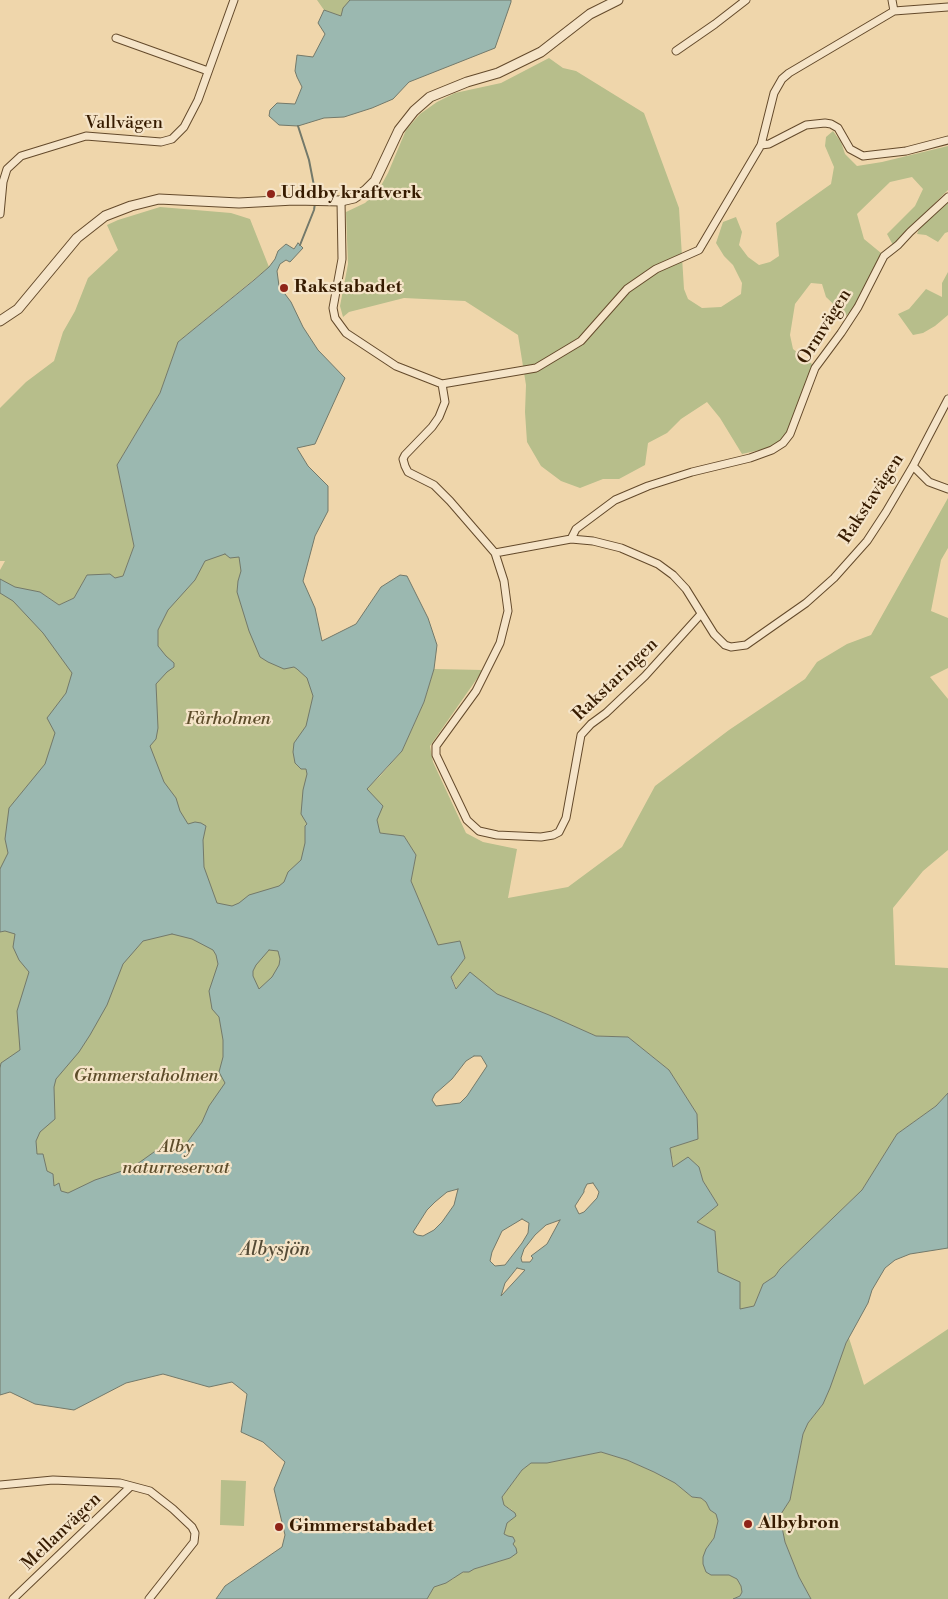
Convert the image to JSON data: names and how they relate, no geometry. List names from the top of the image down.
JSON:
{
  "streets": {
    "street": [
      "Vallvägen",
      "Ormvägen",
      "Rakstavägen",
      "Rakstaringen",
      "Mellanvägen"
    ]
  },
  "crossings": [
    ["Ormvägen", "Rakstavägen"],
    ["Rakstavägen", "Rakstaringen"]
  ],
  "water": ["Albysjön"],
  "parks": ["Fårholmen", "Gimmerstaholmen", "Alby naturreservat"],
  "places": [
    "Uddby kraftverk",
    "Rakstabadet",
    "Albybron",
    "Gimmerstabadet"
  ]
}
